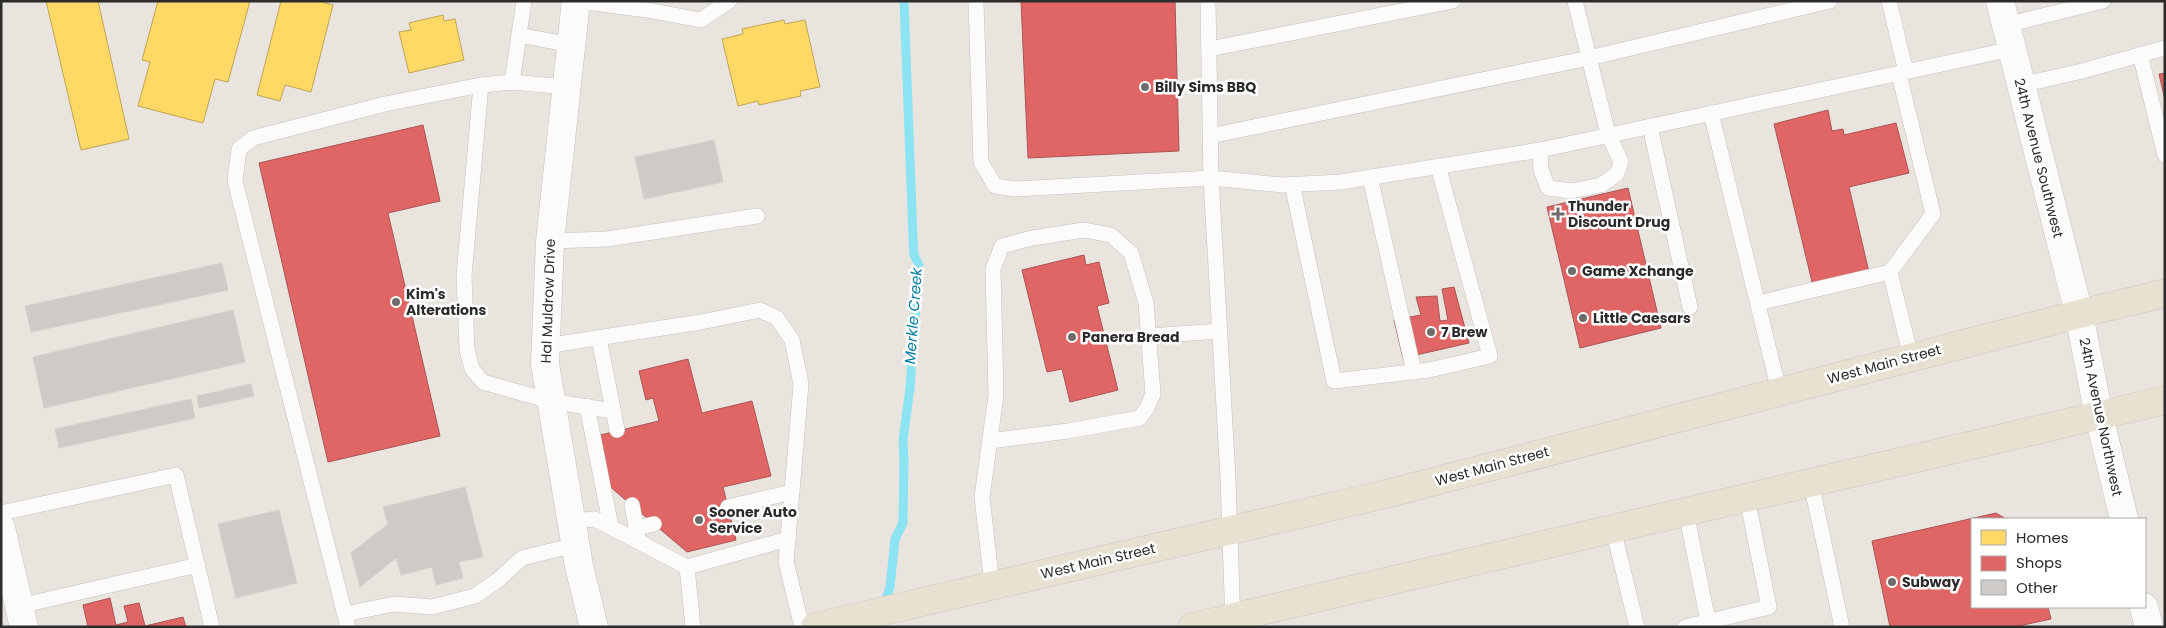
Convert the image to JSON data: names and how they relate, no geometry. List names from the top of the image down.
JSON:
{
  "streets": {
    "main road": ["West Main Street"],
    "street": ["24th Avenue Southwest", "Hal Muldrow Drive", "24th Avenue Northwest"]
  },
  "crossings": [
    ["24th Avenue Southwest", "West Main Street"],
    ["24th Avenue Southwest", "24th Avenue Northwest"],
    ["West Main Street", "24th Avenue Northwest"]
  ],
  "water": ["Merkle Creek"],
  "places": {
    "other": [
      "Billy Sims BBQ",
      "Game Xchange",
      "Kim's Alterations",
      "Little Caesars",
      "7 Brew",
      "Panera Bread",
      "Sooner Auto Service",
      "Subway"
    ],
    "health": ["Thunder Discount Drug"]
  },
  "legend": ["Homes", "Shops", "Other"]
}
